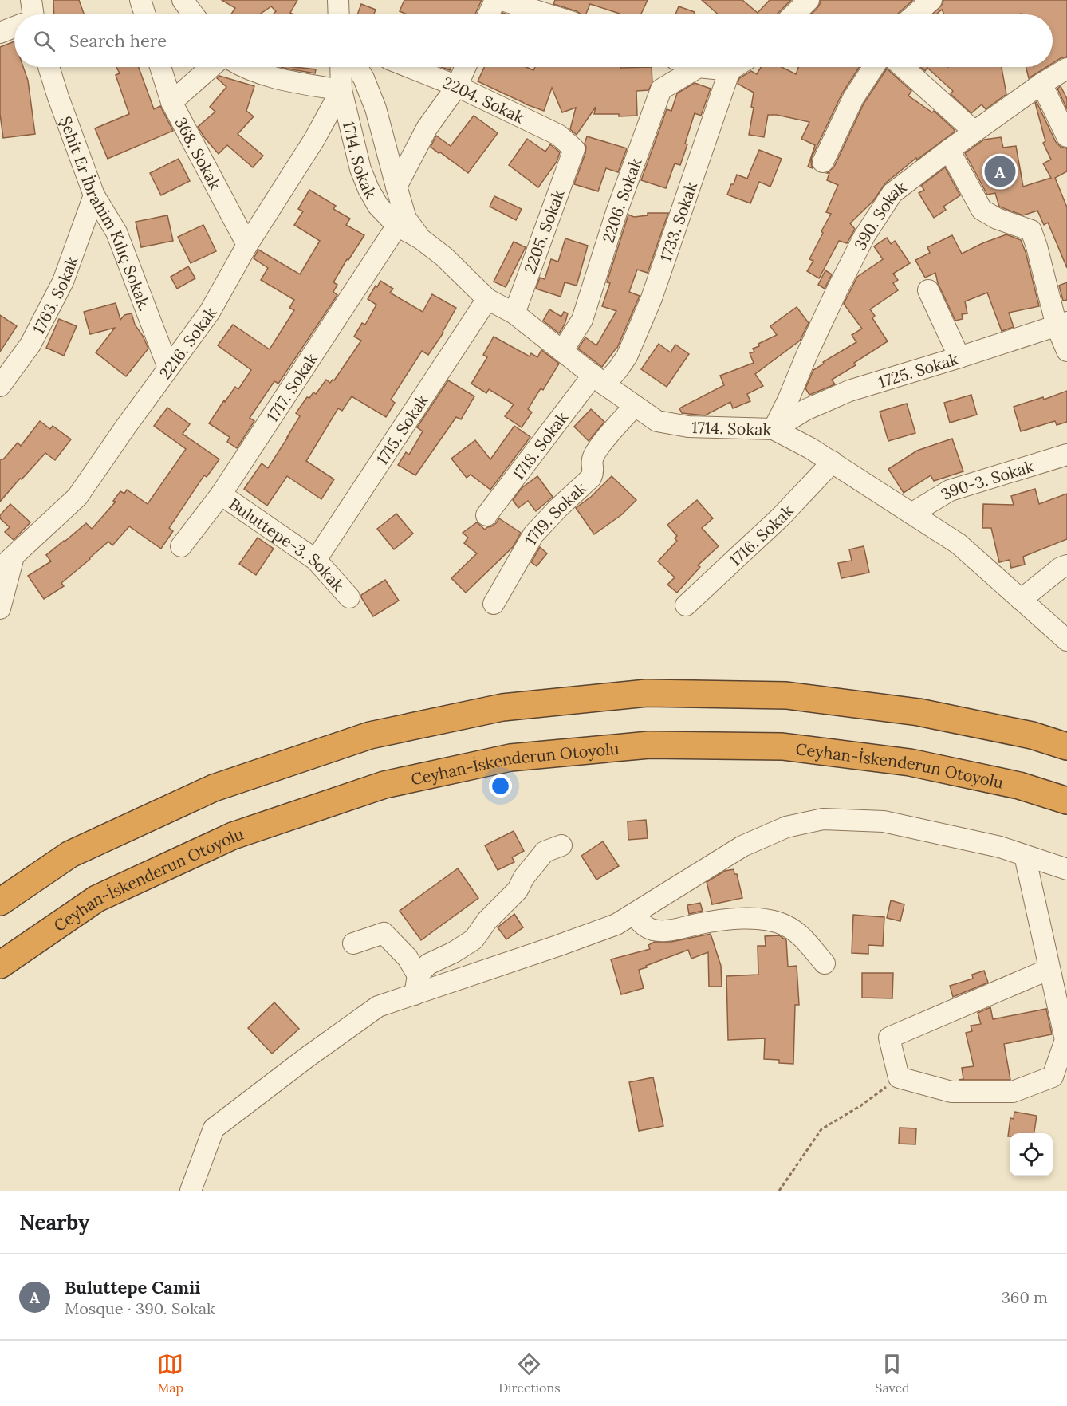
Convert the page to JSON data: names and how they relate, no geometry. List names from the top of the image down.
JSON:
{
  "streets": {
    "highway": ["Ceyhan-İskenderun Otoyolu"],
    "street": [
      "2204. Sokak",
      "368. Sokak",
      "1714. Sokak",
      "2206. Sokak",
      "Şehit Er İbrahim Kılıç Sokak.",
      "390. Sokak",
      "1733. Sokak",
      "2205. Sokak",
      "1763. Sokak",
      "2216. Sokak",
      "1725. Sokak",
      "1717. Sokak",
      "1715. Sokak",
      "1718. Sokak",
      "390-3. Sokak",
      "1719. Sokak",
      "1716. Sokak",
      "Buluttepe-3. Sokak"
    ]
  },
  "crossings": [
    ["2204. Sokak", "2205. Sokak"],
    ["368. Sokak", "2216. Sokak"],
    ["1714. Sokak", "2206. Sokak"],
    ["1714. Sokak", "390. Sokak"],
    ["1714. Sokak", "1733. Sokak"],
    ["1714. Sokak", "2205. Sokak"],
    ["1714. Sokak", "2216. Sokak"],
    ["1714. Sokak", "1725. Sokak"],
    ["1714. Sokak", "1717. Sokak"],
    ["1714. Sokak", "1715. Sokak"],
    ["1714. Sokak", "1718. Sokak"],
    ["1714. Sokak", "390-3. Sokak"],
    ["1714. Sokak", "1719. Sokak"],
    ["1714. Sokak", "1716. Sokak"],
    ["Şehit Er İbrahim Kılıç Sokak.", "1763. Sokak"],
    ["Şehit Er İbrahim Kılıç Sokak.", "2216. Sokak"],
    ["390. Sokak", "1725. Sokak"],
    ["1733. Sokak", "1718. Sokak"],
    ["1717. Sokak", "Buluttepe-3. Sokak"],
    ["1715. Sokak", "Buluttepe-3. Sokak"]
  ],
  "page": {
    "search": "Search here",
    "pins": "A",
    "heading": "Nearby",
    "list": [
      {
        "mark": "A",
        "name": "Buluttepe Camii",
        "note": "Mosque · 390. Sokak",
        "value": "360 m"
      }
    ],
    "nav": ["Map", "Directions", "Saved"]
  }
}
